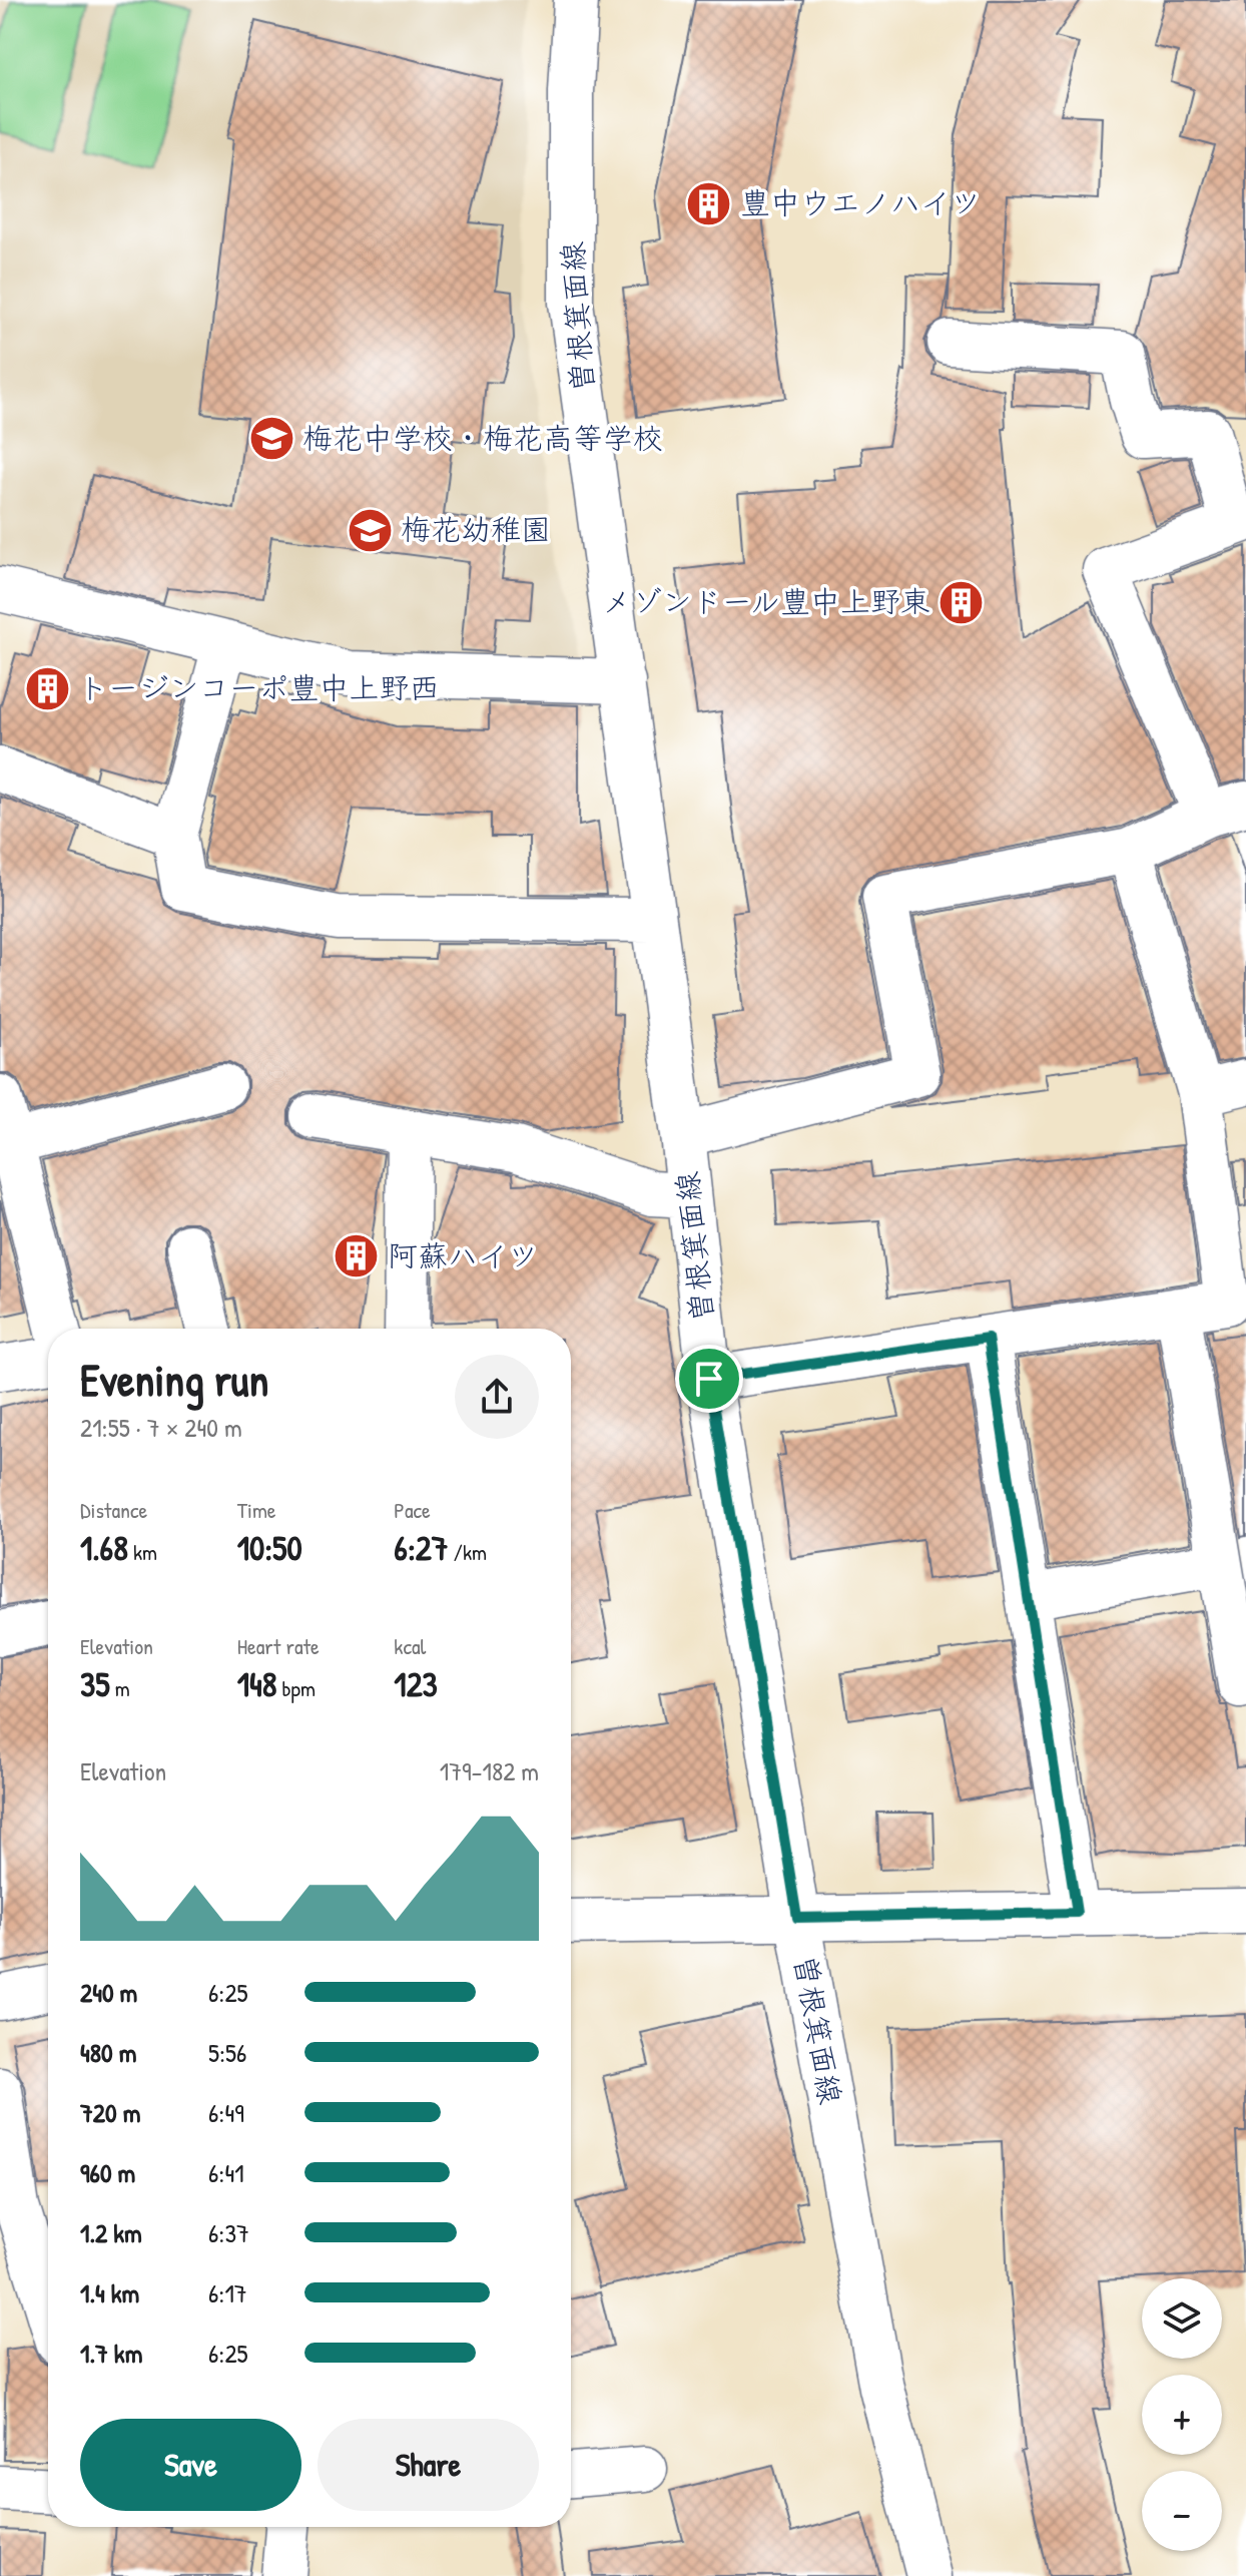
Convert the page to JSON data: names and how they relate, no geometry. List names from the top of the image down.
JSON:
{
  "streets": {
    "street": ["曽根箕面線"]
  },
  "places": {
    "building": [
      "豊中ウエノハイツ",
      "メゾンドール豊中上野東",
      "トージンコーポ豊中上野西",
      "阿蘇ハイツ"
    ],
    "school or university": ["梅花中学校・梅花高等学校", "梅花幼稚園"]
  },
  "page": {
    "heading": ["Evening run", "21:55 · 7 × 240 m"],
    "stats": [
      ["Distance", "1.68 km"],
      ["Time", "10:50"],
      ["Pace", "6:27 /km"],
      ["Elevation", "35 m"],
      ["Heart rate", "148 bpm"],
      ["kcal", "123"]
    ],
    "chart": ["Elevation", "179–182 m"],
    "list": [
      {
        "name": "240 m",
        "note": "6:25"
      },
      {
        "name": "480 m",
        "note": "5:56"
      },
      {
        "name": "720 m",
        "note": "6:49"
      },
      {
        "name": "960 m",
        "note": "6:41"
      },
      {
        "name": "1.2 km",
        "note": "6:37"
      },
      {
        "name": "1.4 km",
        "note": "6:17"
      },
      {
        "name": "1.7 km",
        "note": "6:25"
      }
    ],
    "map_buttons": ["+", "−"],
    "buttons": ["Save", "Share"]
  }
}
